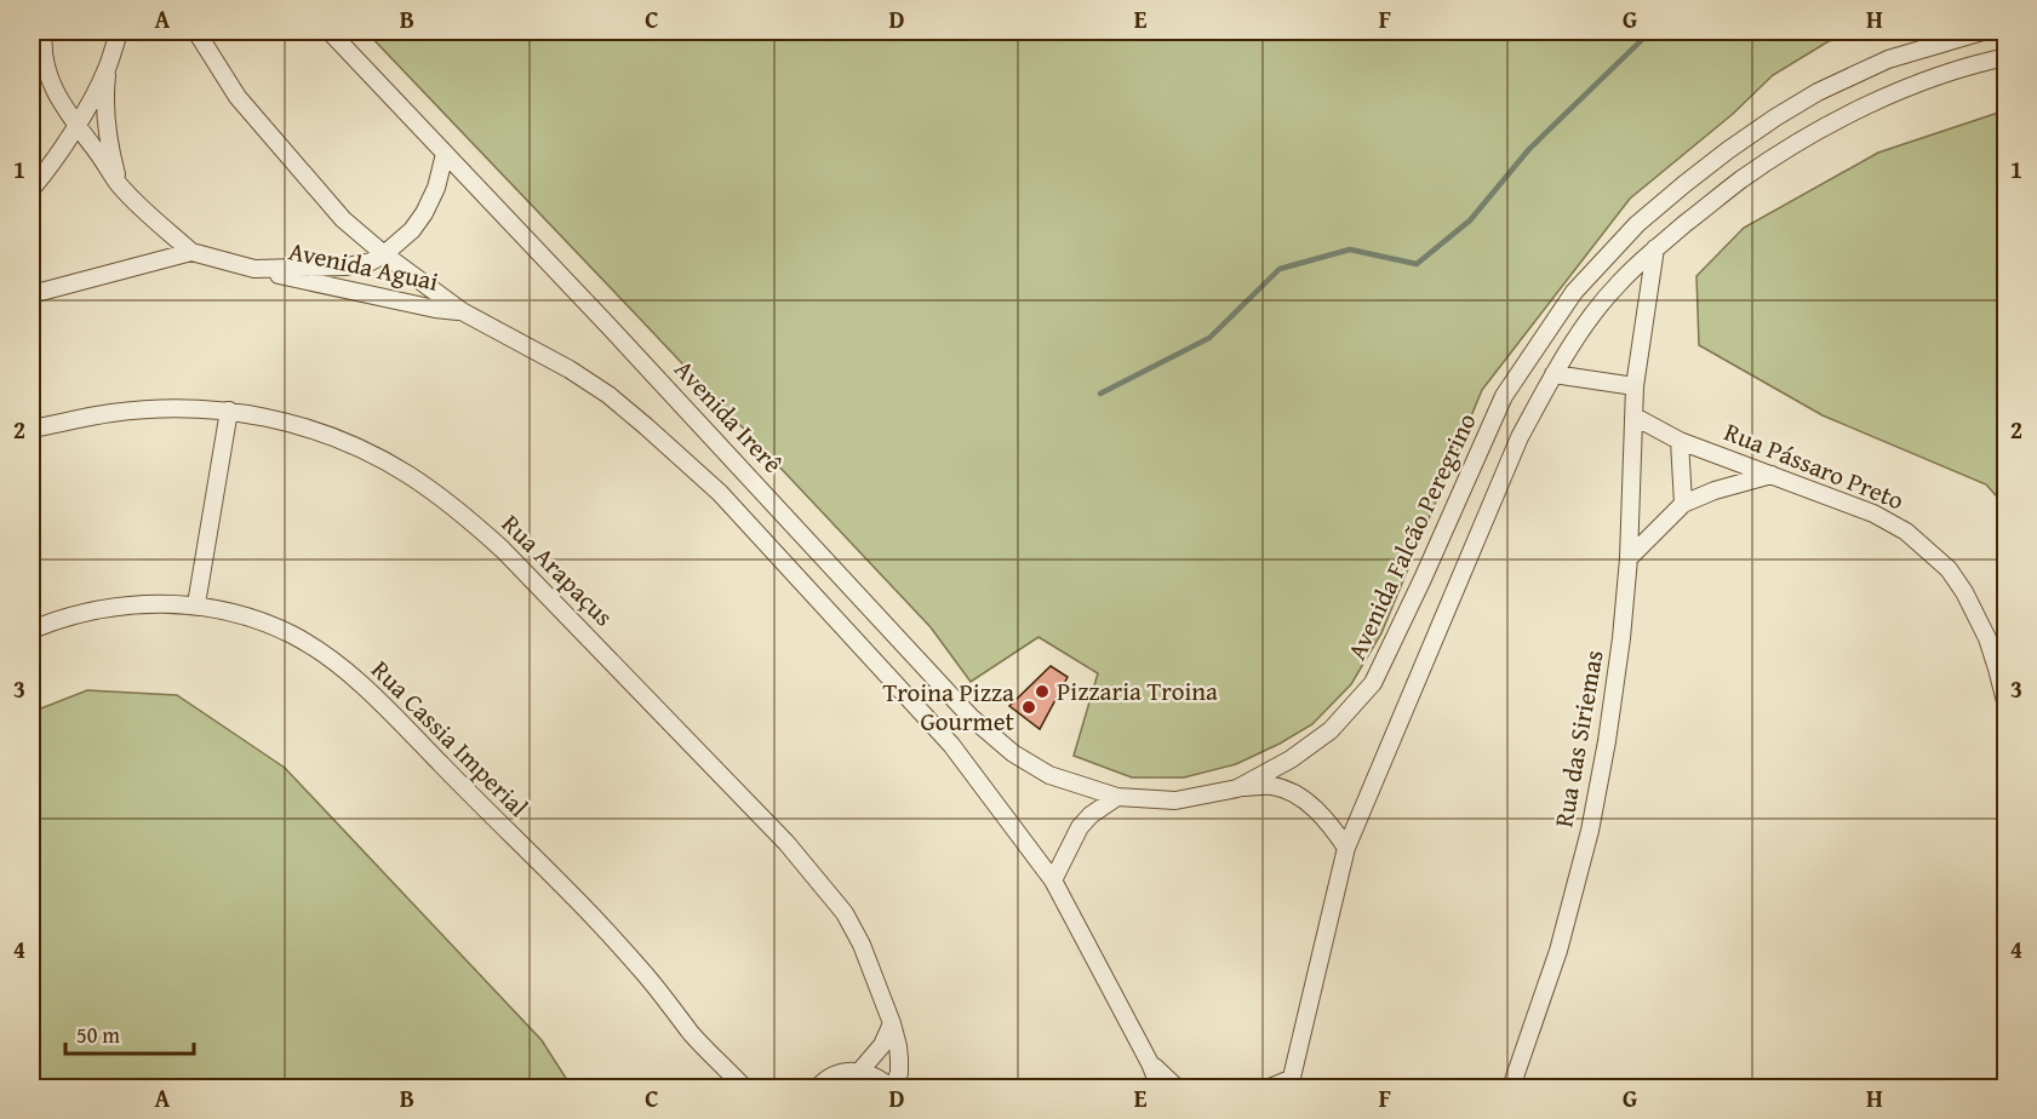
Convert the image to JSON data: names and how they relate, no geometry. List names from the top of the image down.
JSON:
{
  "streets": {
    "street": [
      "Avenida Aguai",
      "Avenida Irerê",
      "Rua Pássaro Preto",
      "Avenida Falcão Peregrino",
      "Rua Arapaçus",
      "Rua Cassia Imperial",
      "Rua das Siriemas"
    ]
  },
  "crossings": [
    ["Avenida Irerê", "Avenida Falcão Peregrino"],
    ["Rua Pássaro Preto", "Rua das Siriemas"]
  ],
  "places": ["Pizzaria Troina", "Troina Pizza Gourmet"],
  "scale_bar": "50 m",
  "grid": {
    "columns": [
      "A",
      "B",
      "C",
      "D",
      "E",
      "F",
      "G",
      "H"
    ],
    "rows": [
      "1",
      "2",
      "3",
      "4"
    ]
  }
}
